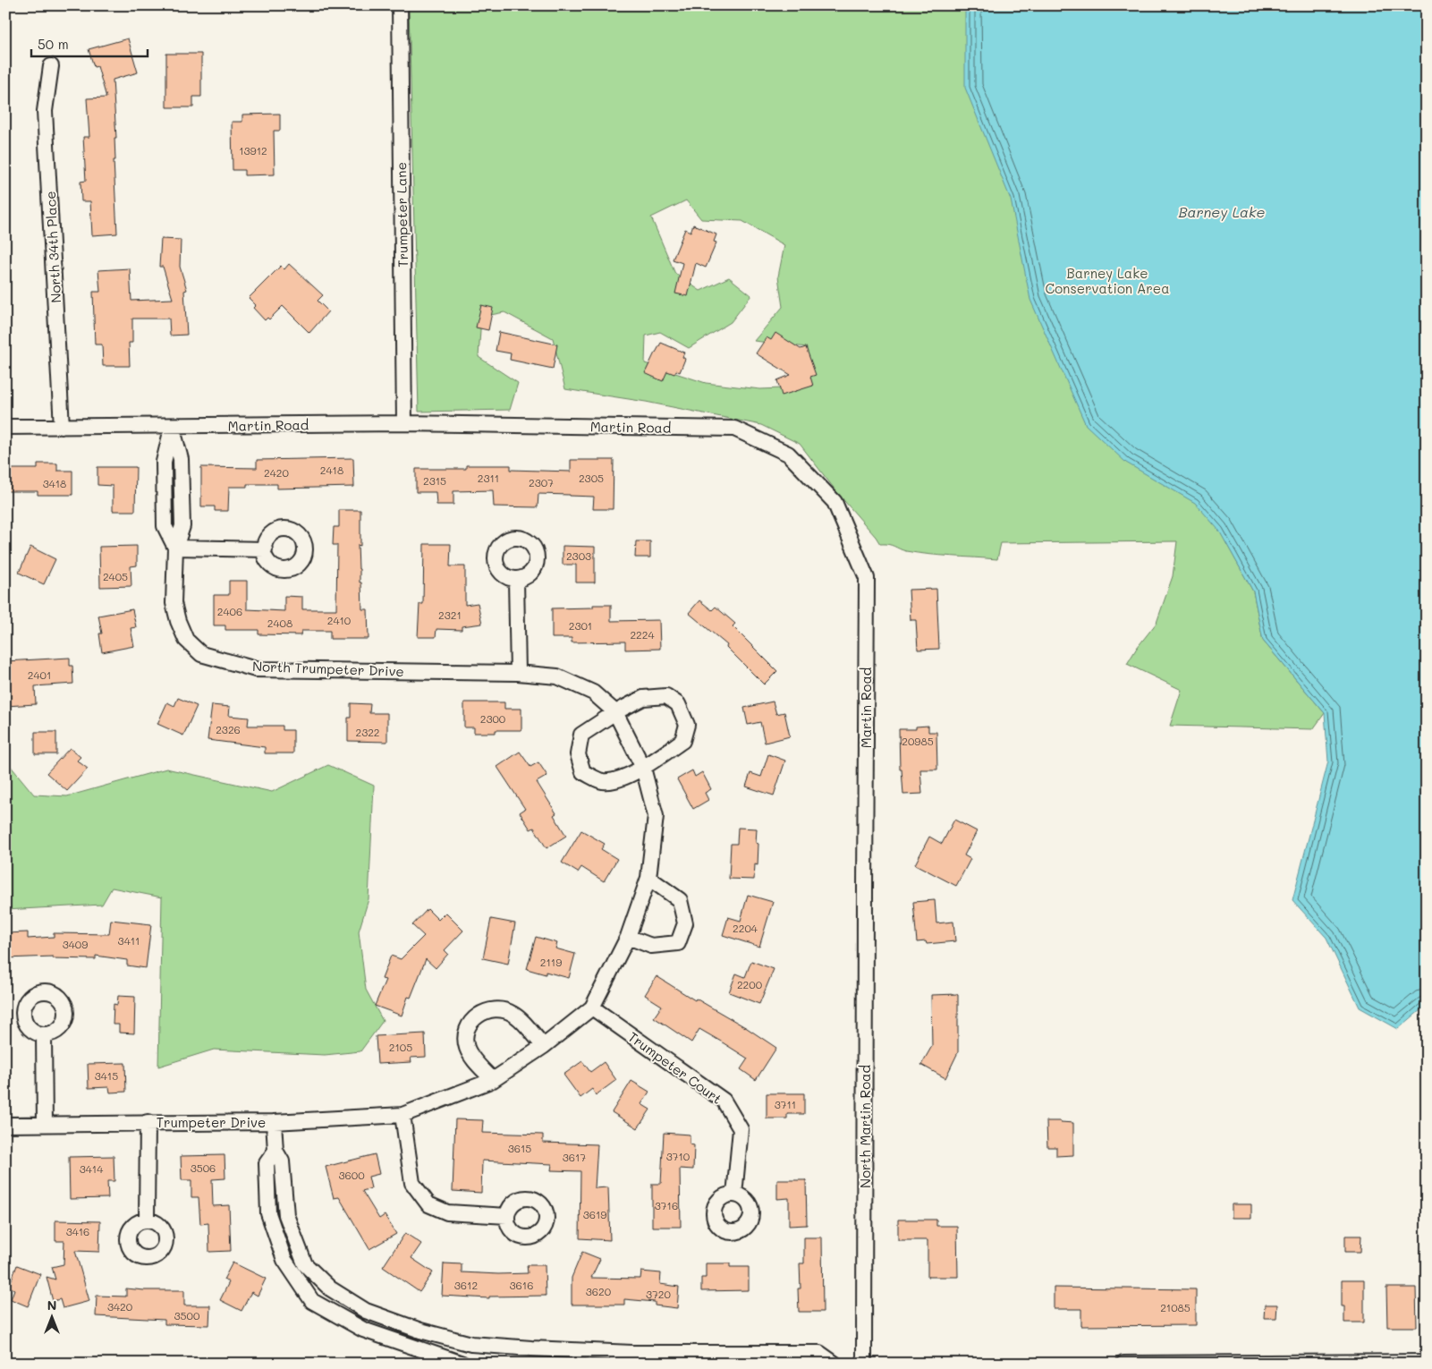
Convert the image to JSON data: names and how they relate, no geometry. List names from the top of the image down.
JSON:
{
  "streets": {
    "street": [
      "Trumpeter Lane",
      "North 34th Place",
      "Martin Road",
      "North Trumpeter Drive",
      "Trumpeter Court",
      "Trumpeter Drive",
      "North Martin Road"
    ]
  },
  "crossings": [
    ["Trumpeter Lane", "Martin Road"],
    ["North 34th Place", "Martin Road"],
    ["Martin Road", "North Trumpeter Drive"],
    ["Martin Road", "North Martin Road"],
    ["North Trumpeter Drive", "Trumpeter Court"],
    ["North Trumpeter Drive", "Trumpeter Drive"]
  ],
  "water": ["Barney Lake"],
  "parks": ["Barney Lake Conservation Area"],
  "house_numbers": [
    "13912",
    "2418",
    "2420",
    "2311",
    "2305",
    "2315",
    "2307",
    "3418",
    "2303",
    "2405",
    "2406",
    "2321",
    "2410",
    "2408",
    "2301",
    "2224",
    "2401",
    "2300",
    "2326",
    "2322",
    "20985",
    "2204",
    "3411",
    "3409",
    "2119",
    "2200",
    "2105",
    "3415",
    "3711",
    "3615",
    "3710",
    "3617",
    "3506",
    "3414",
    "3600",
    "3716",
    "3619",
    "3416",
    "3612",
    "3616",
    "3620",
    "3720",
    "3420",
    "21085",
    "3500"
  ],
  "scale_bar": "50 m",
  "north": "top"
}
